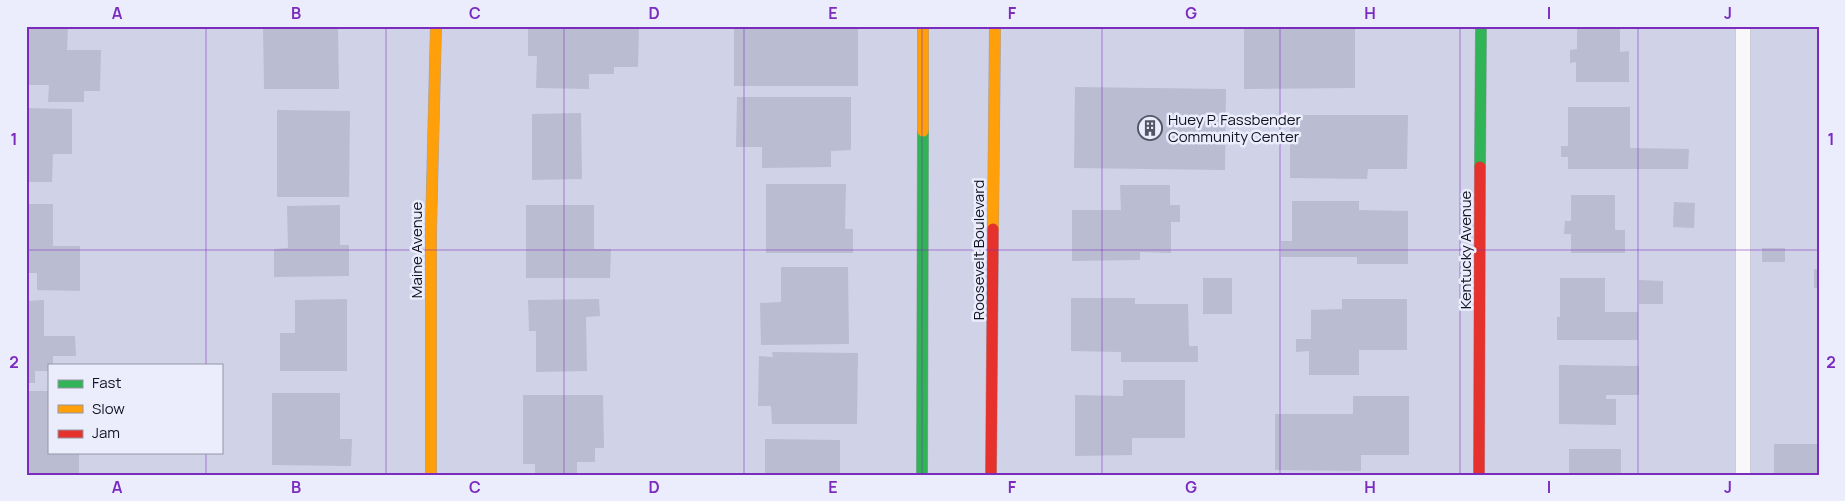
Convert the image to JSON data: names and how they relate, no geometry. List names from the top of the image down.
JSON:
{
  "streets": {
    "street": ["Maine Avenue", "Roosevelt Boulevard", "Kentucky Avenue"]
  },
  "places": {
    "building": ["Huey P. Fassbender Community Center"]
  },
  "legend": ["Fast", "Slow", "Jam"],
  "grid": {
    "columns": [
      "A",
      "B",
      "C",
      "D",
      "E",
      "F",
      "G",
      "H",
      "I",
      "J"
    ],
    "rows": ["1", "2"]
  }
}
